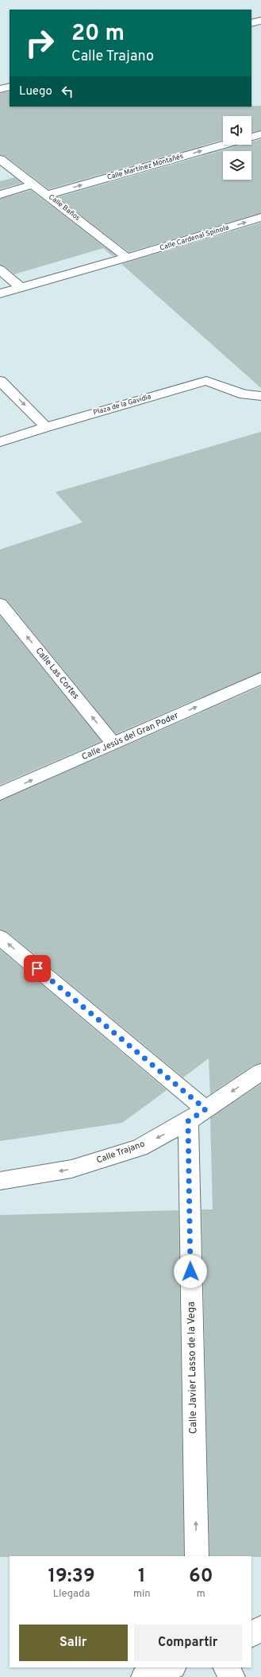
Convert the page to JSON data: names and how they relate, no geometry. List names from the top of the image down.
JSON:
{
  "streets": {
    "street": [
      "Calle Martínez Montañés",
      "Calle Baños",
      "Calle Cardenal Spinola",
      "Plaza de la Gavidia",
      "Calle Las Cortes",
      "Calle Jesús del Gran Poder",
      "Calle Trajano",
      "Calle Javier Lasso de la Vega"
    ]
  },
  "crossings": [
    ["Calle Martínez Montañés", "Calle Baños"],
    ["Calle Baños", "Calle Cardenal Spinola"],
    ["Calle Las Cortes", "Calle Jesús del Gran Poder"],
    ["Calle Trajano", "Calle Javier Lasso de la Vega"]
  ],
  "one_way": [
    "Calle Cardenal Spinola",
    "Calle Las Cortes",
    "Calle Jesús del Gran Poder",
    "Calle Trajano",
    "Calle Javier Lasso de la Vega"
  ],
  "page": {
    "turn": ["20 m", "Calle Trajano"],
    "then": "Luego",
    "eta": [
      "19:39",
      "Llegada",
      "1",
      "min",
      "60",
      "m"
    ],
    "buttons": ["Salir", "Compartir"]
  }
}
